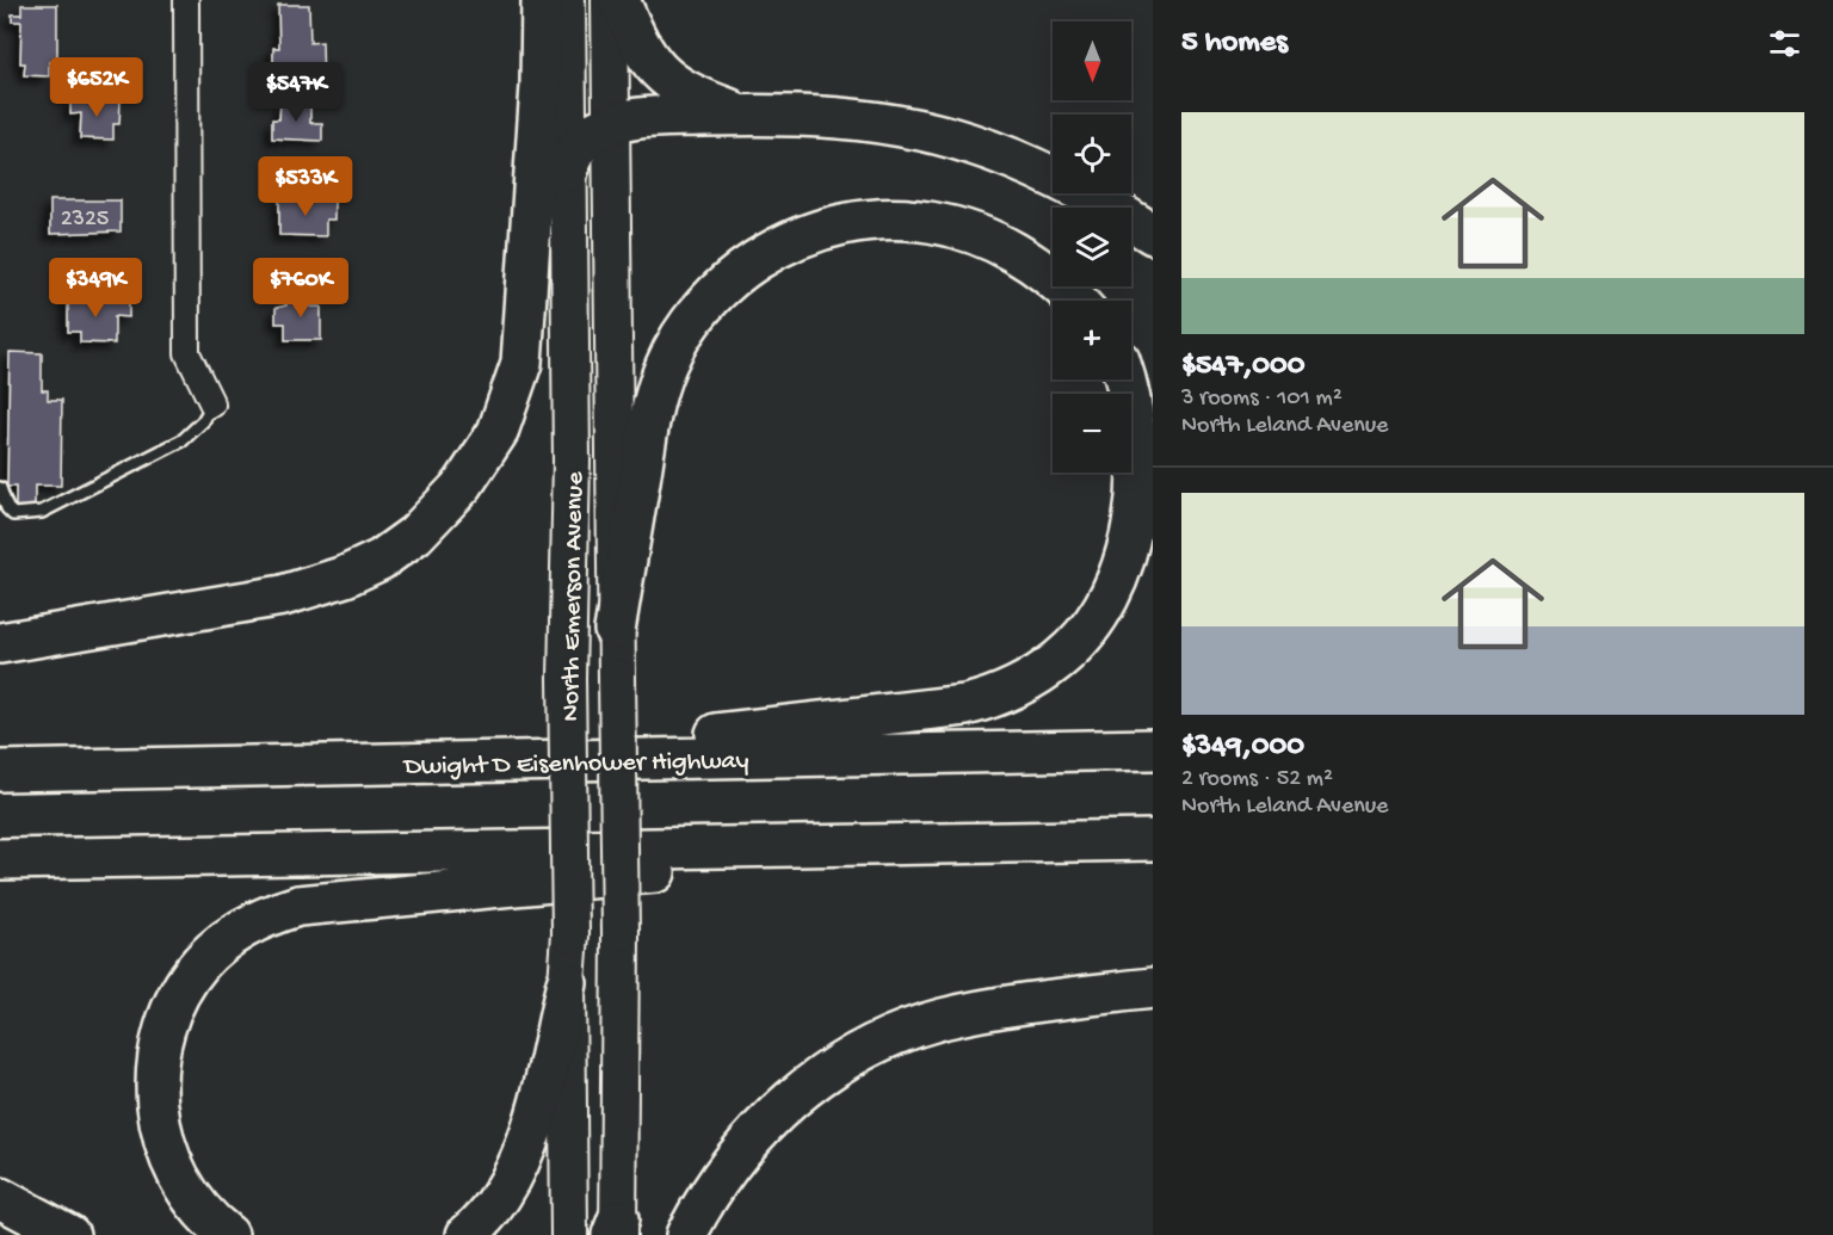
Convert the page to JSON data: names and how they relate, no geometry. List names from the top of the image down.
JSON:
{
  "streets": {
    "highway": ["Dwight D Eisenhower Highway"],
    "main road": ["North Emerson Avenue"]
  },
  "house_numbers": ["2325"],
  "north": "bottom",
  "page": {
    "heading": "5 homes",
    "map_buttons": ["+", "−"],
    "price": [
      "$652K",
      "$547K",
      "$533K",
      "$349K",
      "$760K"
    ],
    "list": [
      {
        "name": "$547,000",
        "note": "3 rooms · 101 m² · North Leland Avenue"
      },
      {
        "name": "$349,000",
        "note": "2 rooms · 52 m² · North Leland Avenue"
      }
    ]
  }
}
